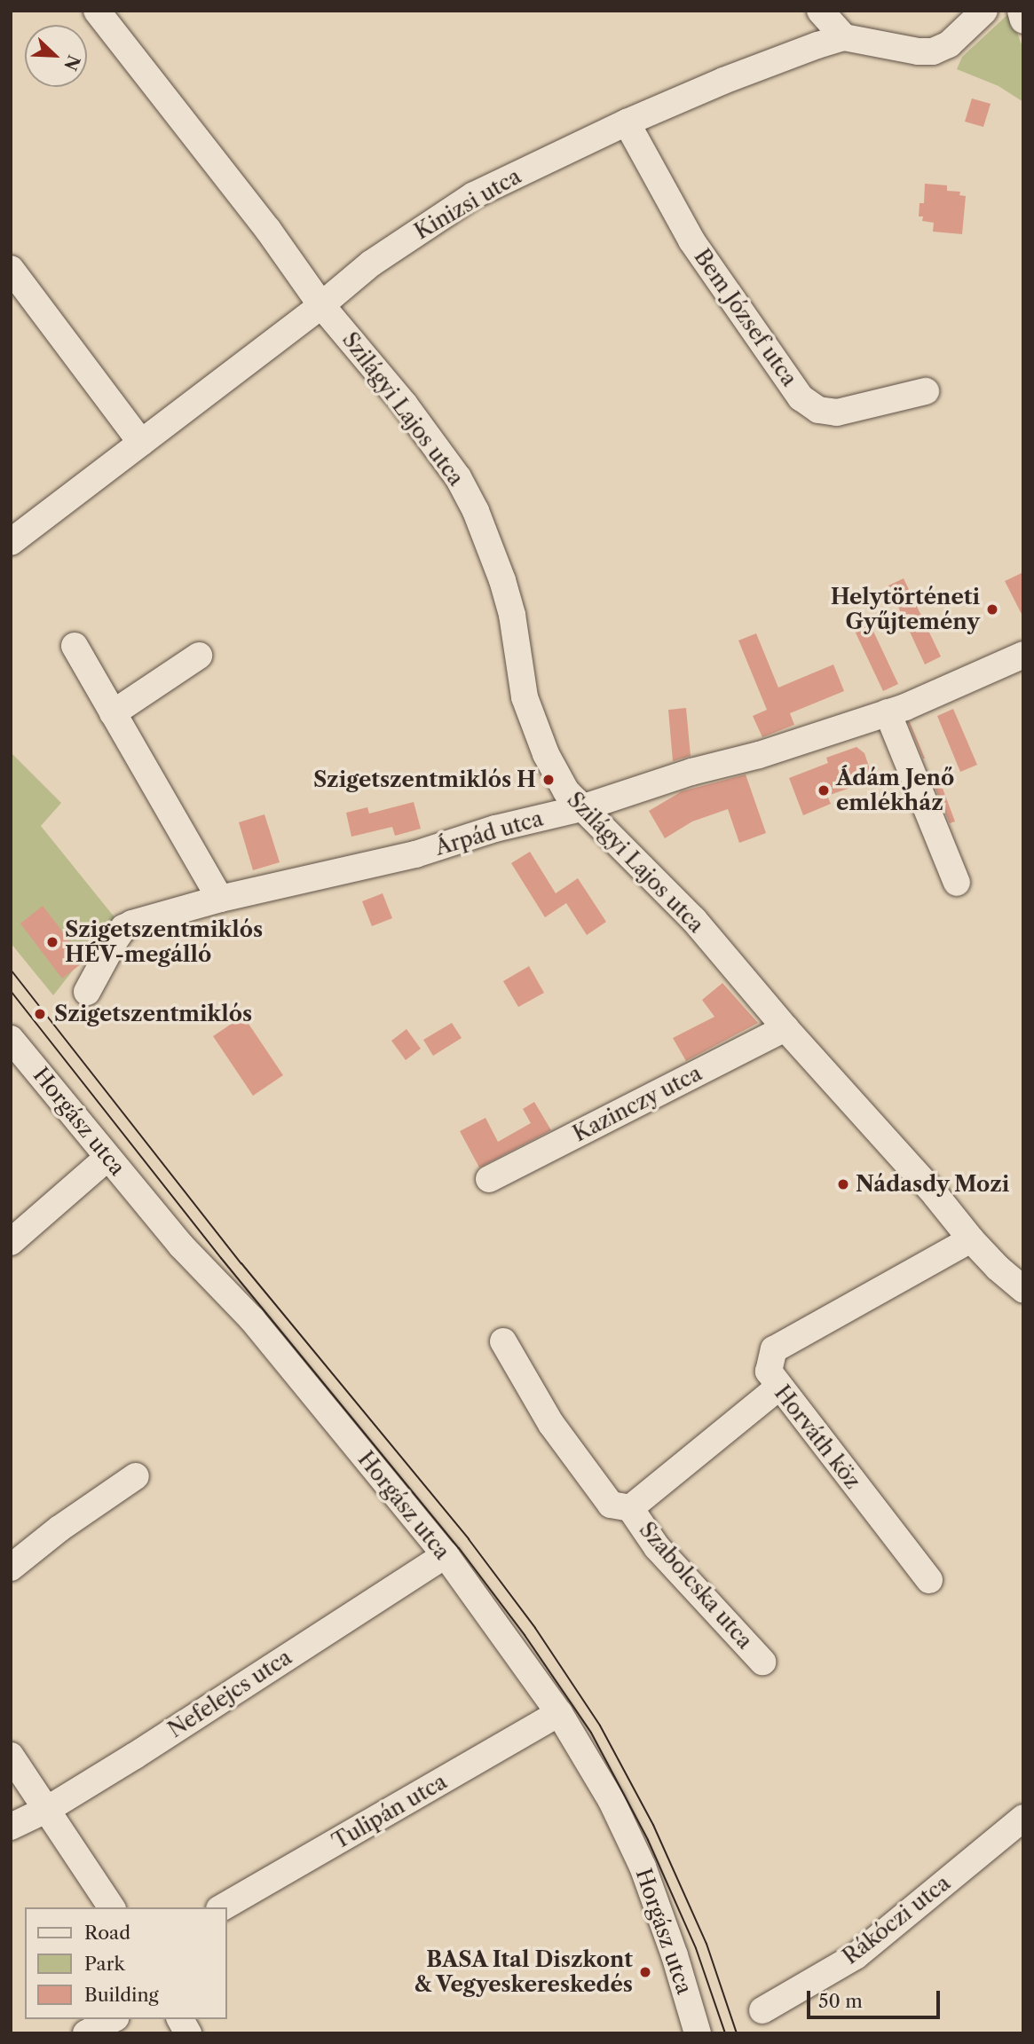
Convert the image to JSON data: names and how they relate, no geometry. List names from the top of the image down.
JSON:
{
  "streets": {
    "street": [
      "Kinizsi utca",
      "Bem József utca",
      "Szilágyi Lajos utca",
      "Árpád utca",
      "Kazinczy utca",
      "Horgász utca",
      "Horváth köz",
      "Szabolcska utca",
      "Nefelejcs utca",
      "Tulipán utca",
      "Rákóczi utca"
    ]
  },
  "crossings": [
    ["Kinizsi utca", "Bem József utca"],
    ["Kinizsi utca", "Szilágyi Lajos utca"],
    ["Szilágyi Lajos utca", "Árpád utca"],
    ["Szilágyi Lajos utca", "Kazinczy utca"],
    ["Szilágyi Lajos utca", "Horváth köz"],
    ["Horgász utca", "Nefelejcs utca"],
    ["Horgász utca", "Tulipán utca"],
    ["Horváth köz", "Szabolcska utca"]
  ],
  "places": [
    "Helytörténeti Gyűjtemény",
    "Szigetszentmiklós H",
    "Ádám Jenő emlékház",
    "Szigetszentmiklós HÉV-megálló",
    "Szigetszentmiklós",
    "Nádasdy Mozi",
    "BASA Ital Diszkont & Vegyeskereskedés"
  ],
  "legend": ["Road", "Park", "Building"],
  "scale_bar": "50 m",
  "north": "bottom right"
}
